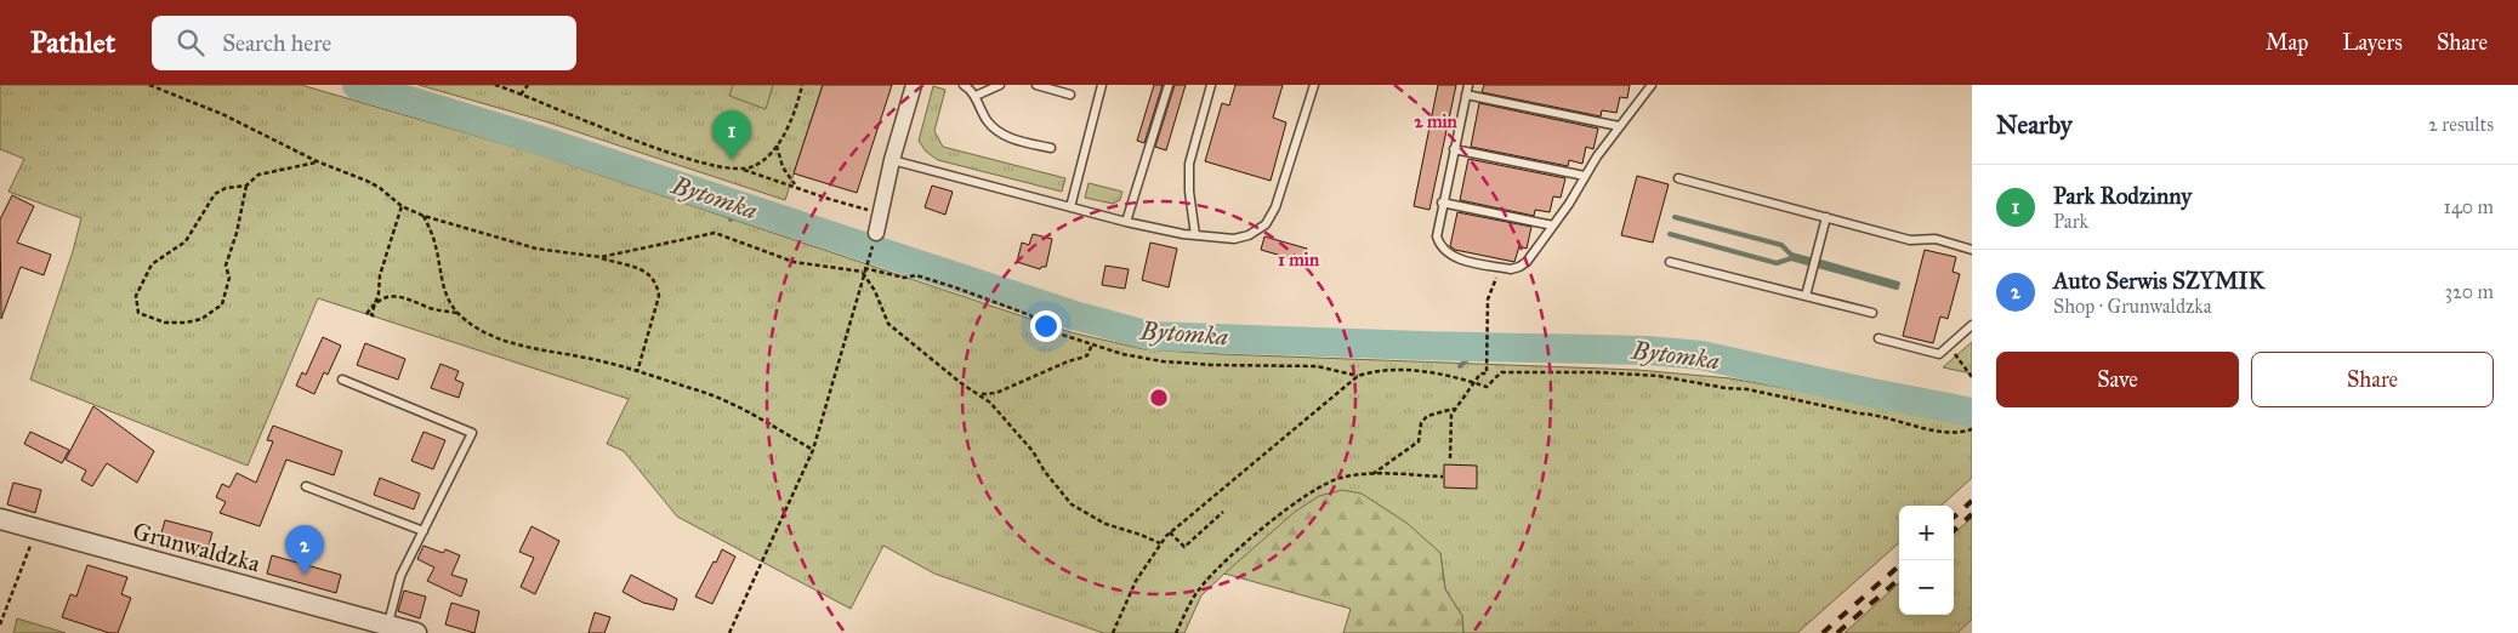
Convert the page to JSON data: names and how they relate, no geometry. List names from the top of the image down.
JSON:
{
  "streets": {
    "street": ["Grunwaldzka"]
  },
  "water": ["Bytomka"],
  "page": {
    "header": "Pathlet",
    "search": "Search here",
    "nav": ["Map", "Layers", "Share"],
    "heading": ["Nearby", "2 results"],
    "pins": ["1", "2"],
    "list": [
      {
        "mark": "1",
        "name": "Park Rodzinny",
        "note": "Park",
        "value": "140 m"
      },
      {
        "mark": "2",
        "name": "Auto Serwis SZYMIK",
        "note": "Shop · Grunwaldzka",
        "value": "320 m"
      }
    ],
    "buttons": ["Save", "Share"],
    "map_buttons": ["+", "−"]
  },
  "rings": ["2 min", "1 min"]
}
